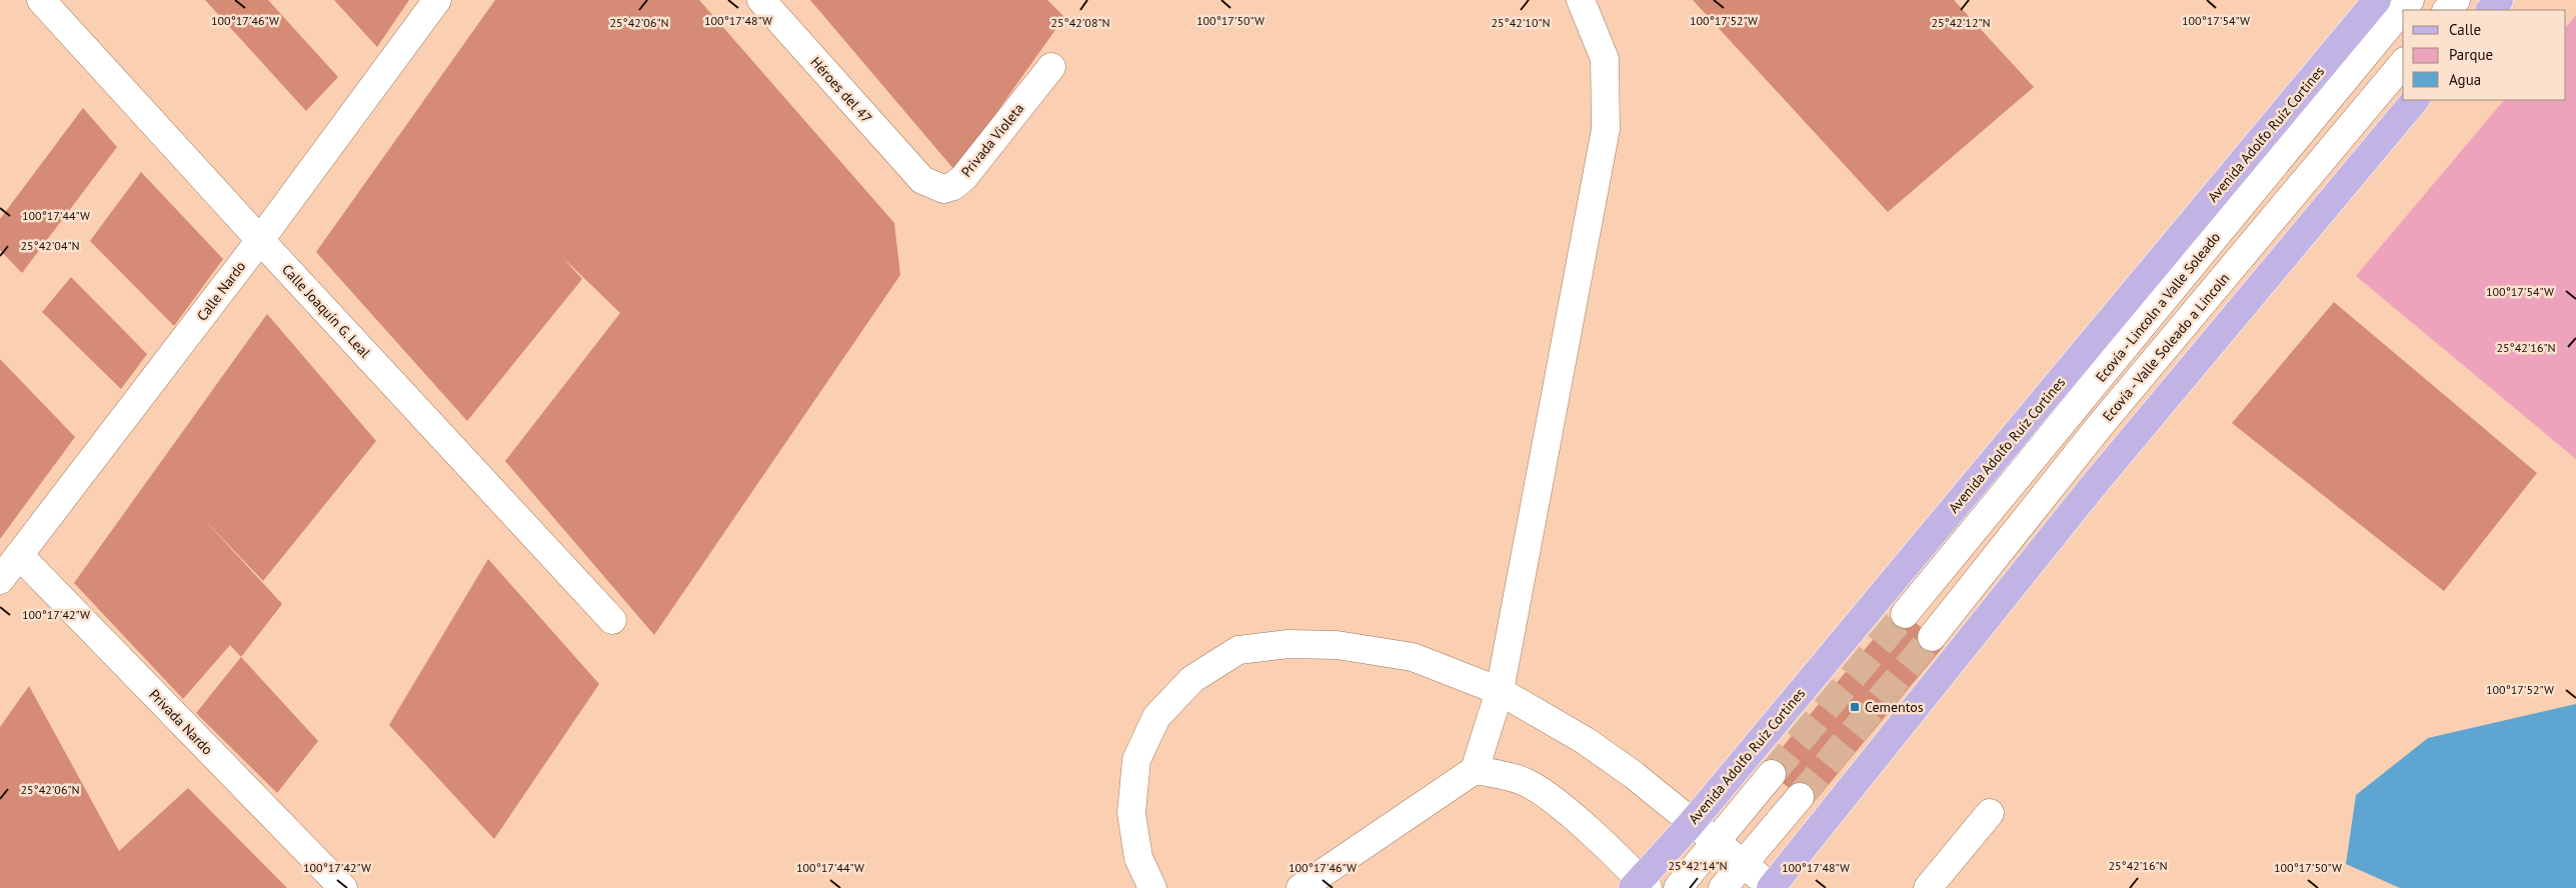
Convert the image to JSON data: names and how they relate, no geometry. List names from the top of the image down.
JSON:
{
  "streets": {
    "main road": ["Avenida Adolfo Ruíz Cortines"],
    "street": [
      "Héroes del 47",
      "Privada Violeta",
      "Calle Nardo",
      "Ecovía - Lincoln a Valle Soleado",
      "Calle Joaquín G. Leal",
      "Ecovía - Valle Soleado a Lincoln",
      "Privada Nardo"
    ]
  },
  "crossings": [
    ["Héroes del 47", "Privada Violeta"],
    ["Calle Nardo", "Calle Joaquín G. Leal"],
    ["Calle Nardo", "Privada Nardo"]
  ],
  "places": {
    "transit": ["Cementos"]
  },
  "legend": ["Calle", "Parque", "Agua"],
  "coordinates": [
    "100°17'46\"W",
    "100°17'48\"W",
    "100°17'50\"W",
    "100°17'52\"W",
    "100°17'54\"W",
    "25°42'10\"N",
    "25°42'06\"N",
    "25°42'08\"N",
    "25°42'12\"N",
    "100°17'44\"W",
    "25°42'04\"N",
    "25°42'16\"N",
    "100°17'42\"W",
    "25°42'14\"N"
  ]
}
